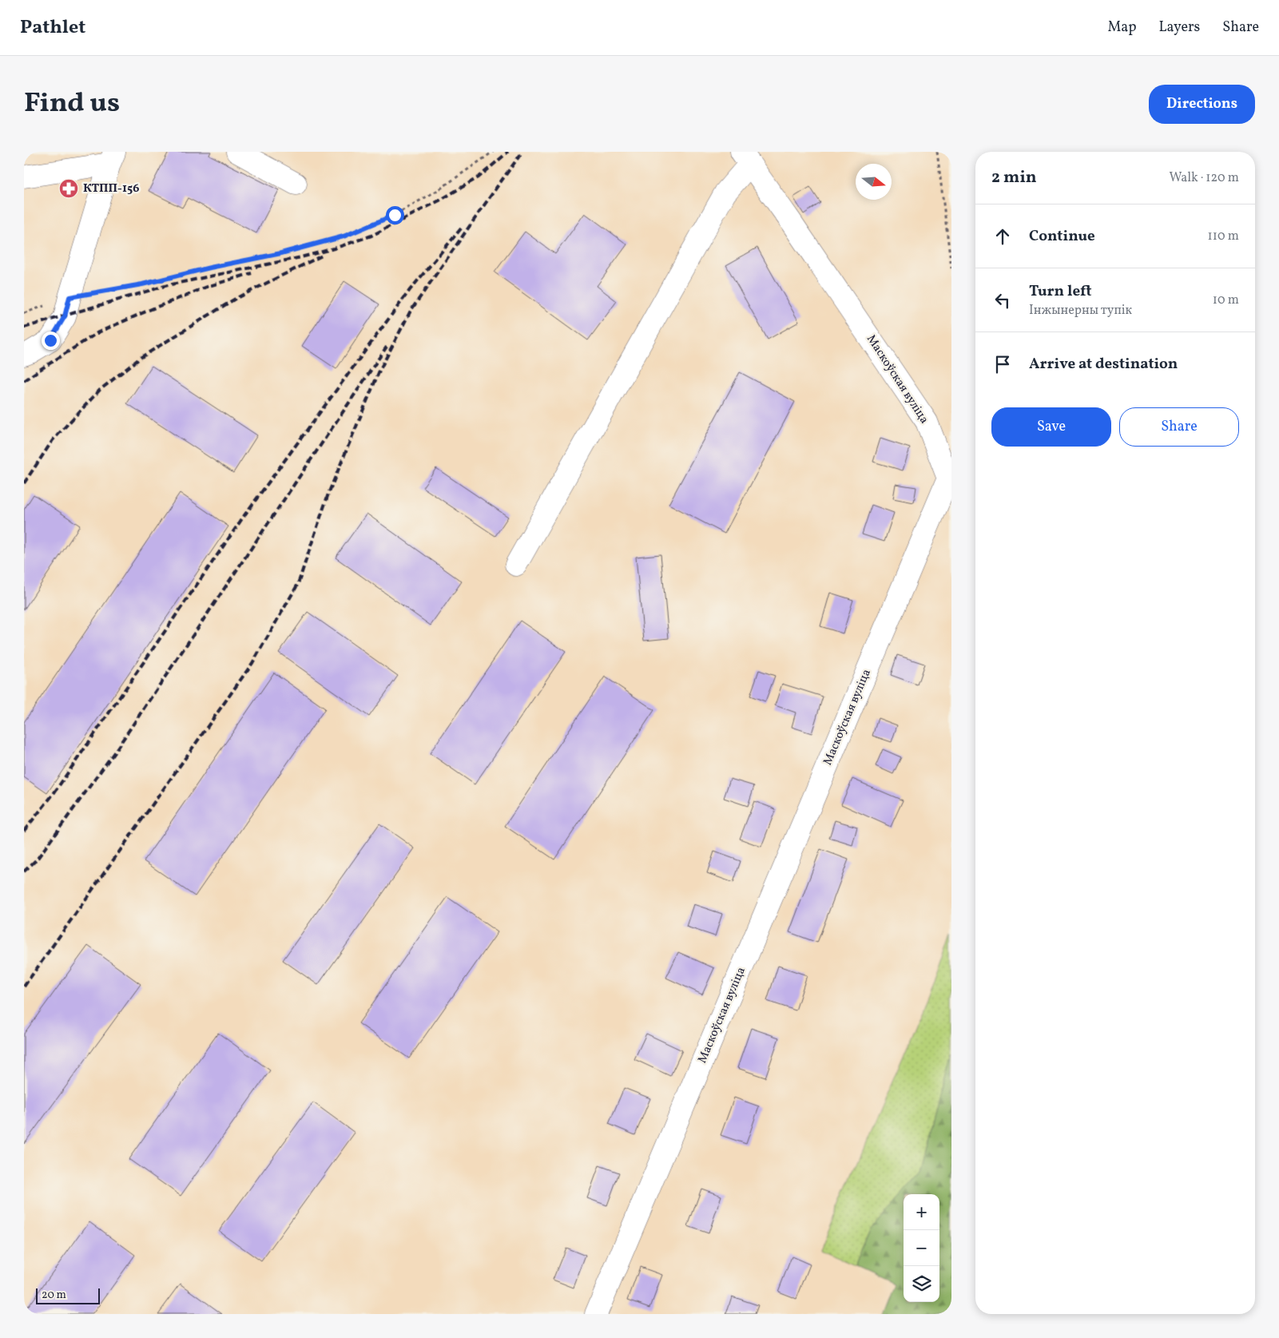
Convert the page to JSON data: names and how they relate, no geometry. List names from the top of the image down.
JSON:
{
  "streets": {
    "street": ["Маскоўская вуліца"]
  },
  "places": {
    "pharmacy": ["КТПП-156"]
  },
  "scale_bar": "20 m",
  "north": "right",
  "page": {
    "header": "Pathlet",
    "nav": ["Map", "Layers", "Share"],
    "title": "Find us",
    "buttons": [
      "Directions",
      ["Save", "Share"]
    ],
    "heading": ["2 min", "Walk · 120 m"],
    "list": [
      ["Continue", "110 m"],
      ["Turn left", "Інжынерны тупік", "10 m"],
      "Arrive at destination"
    ],
    "map_buttons": ["+", "−"],
    "scale": "20 m"
  }
}
